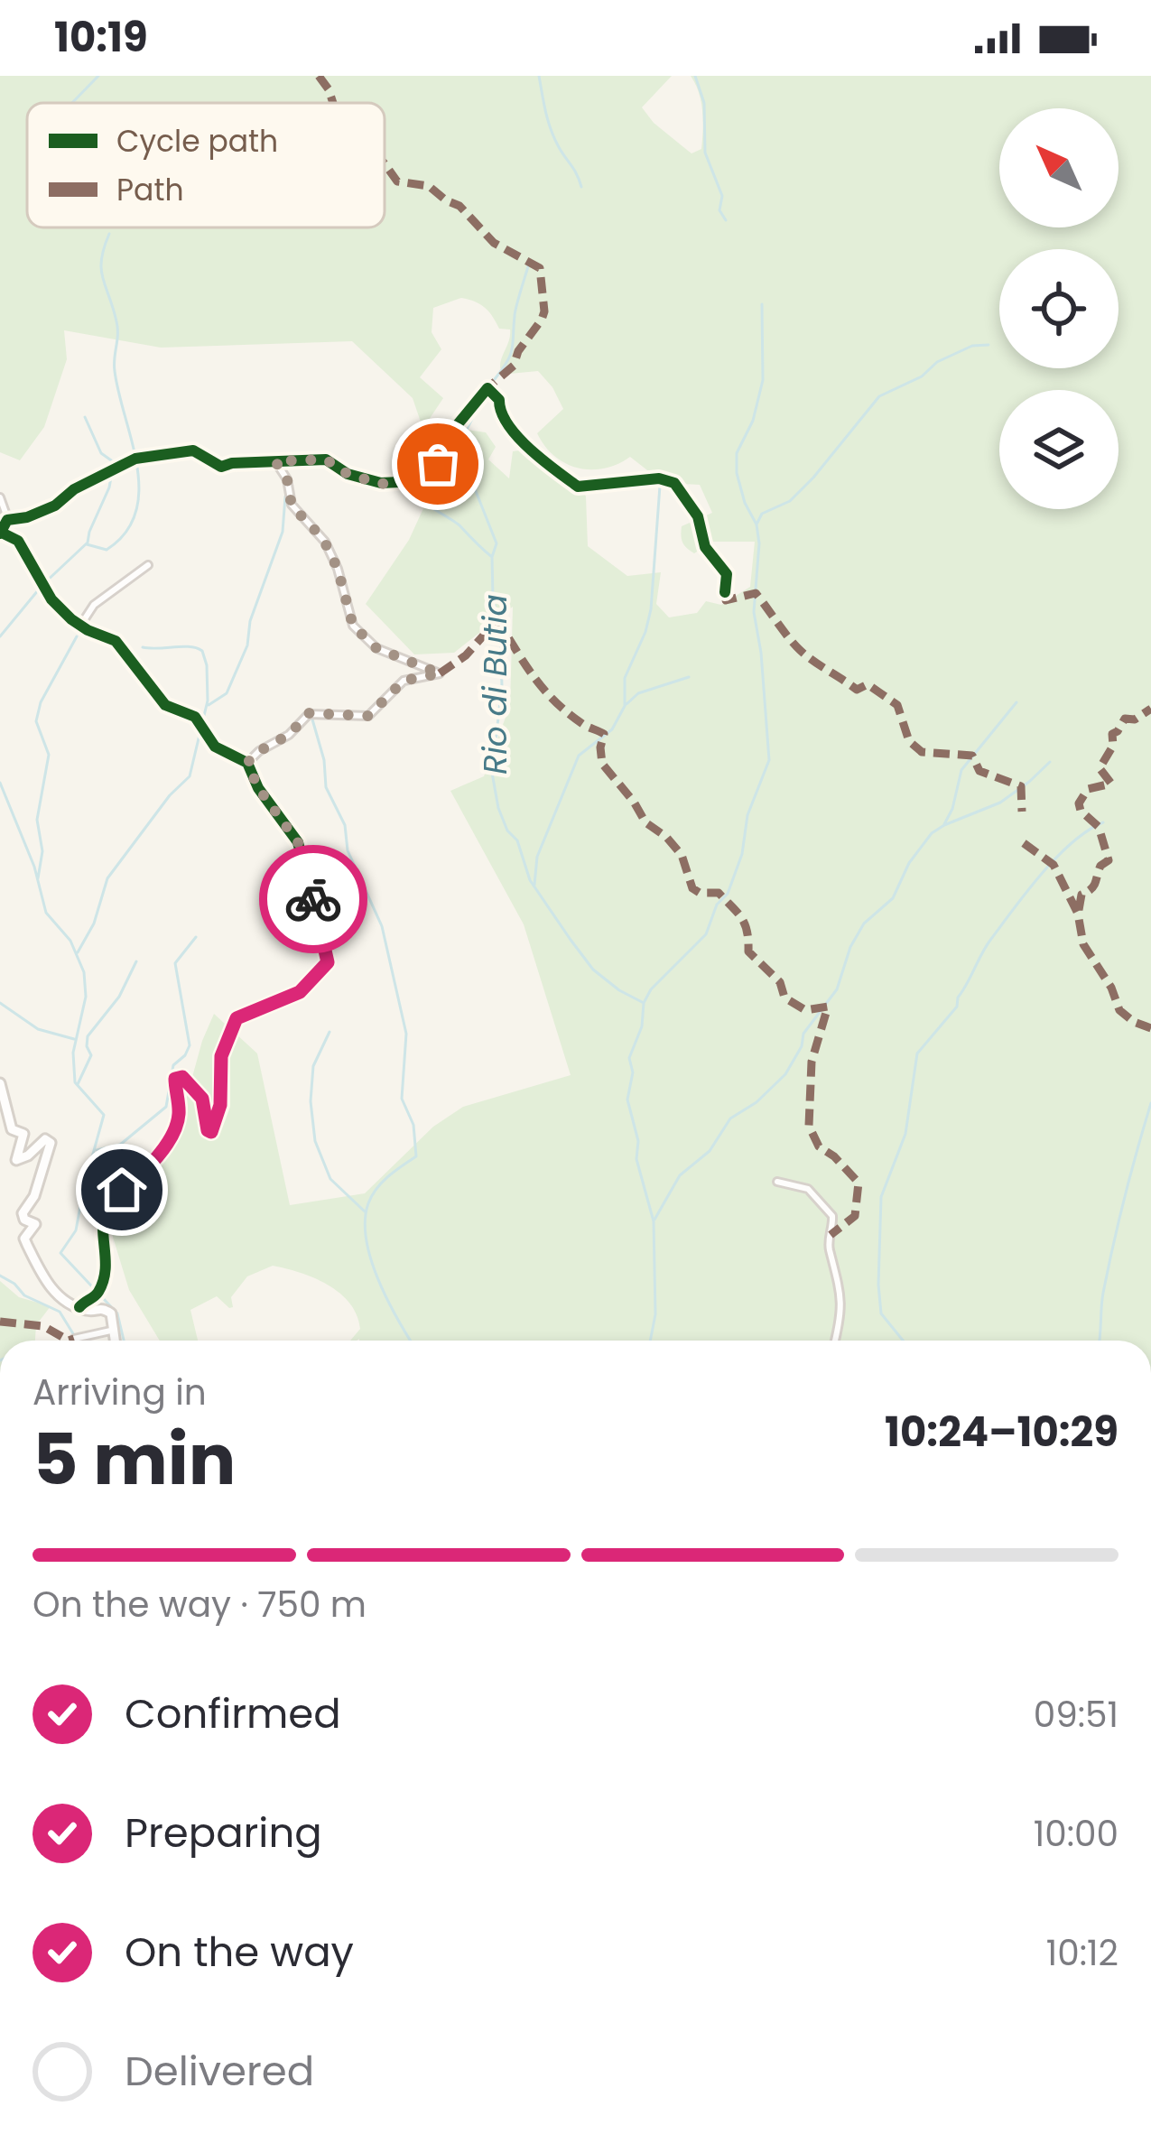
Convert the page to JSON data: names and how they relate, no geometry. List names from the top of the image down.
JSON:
{
  "water": ["Rio di Butia"],
  "legend": ["Cycle path", "Path"],
  "north": "top left",
  "page": {
    "status": "10:19",
    "heading": ["5 min", "Arriving in", "10:24–10:29"],
    "bar": "On the way · 750 m",
    "list": [
      ["Confirmed", "09:51"],
      ["Preparing", "10:00"],
      ["On the way", "10:12"],
      "Delivered"
    ]
  }
}
